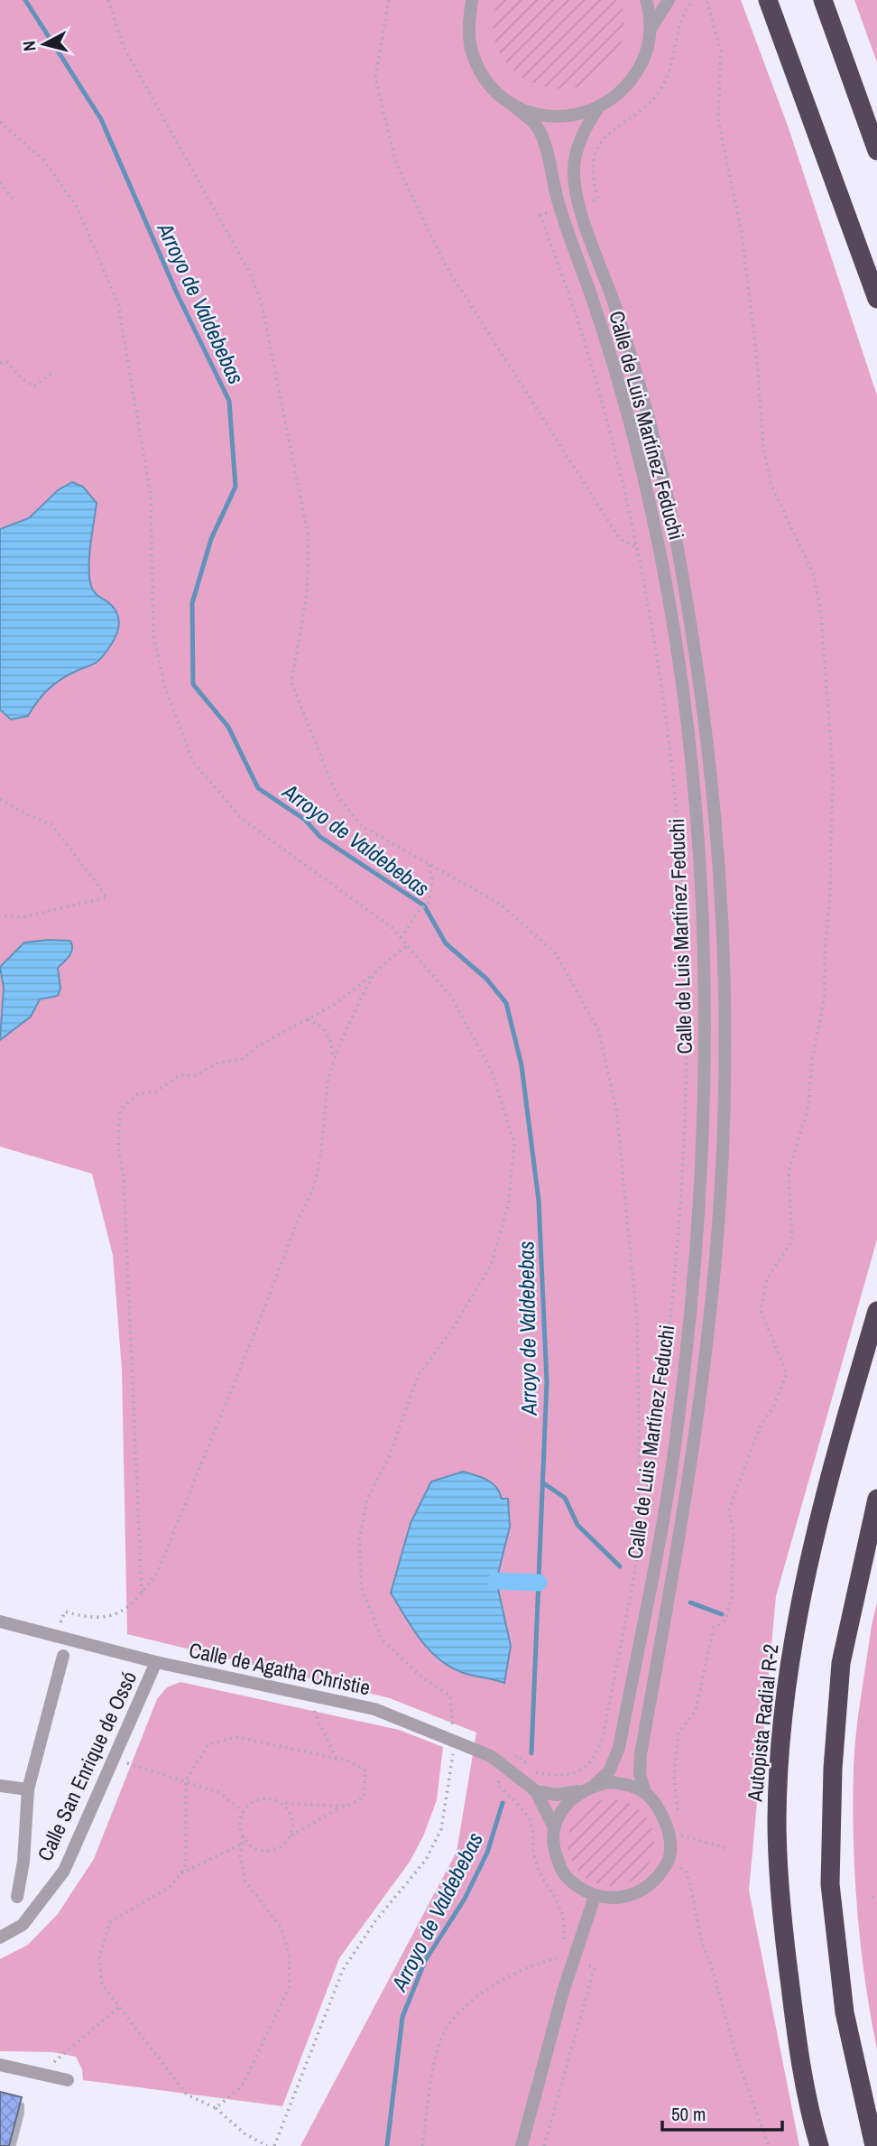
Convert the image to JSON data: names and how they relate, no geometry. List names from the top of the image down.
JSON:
{
  "streets": {
    "highway": ["Autopista Radial R-2"],
    "street": ["Calle de Luis Martínez Feduchi", "Calle de Agatha Christie", "Calle San Enrique de Ossó"]
  },
  "crossings": [
    ["Calle de Luis Martínez Feduchi", "Calle de Agatha Christie"],
    ["Calle de Agatha Christie", "Calle San Enrique de Ossó"]
  ],
  "water": ["Arroyo de Valdebebas"],
  "scale_bar": "50 m",
  "north": "left"
}
